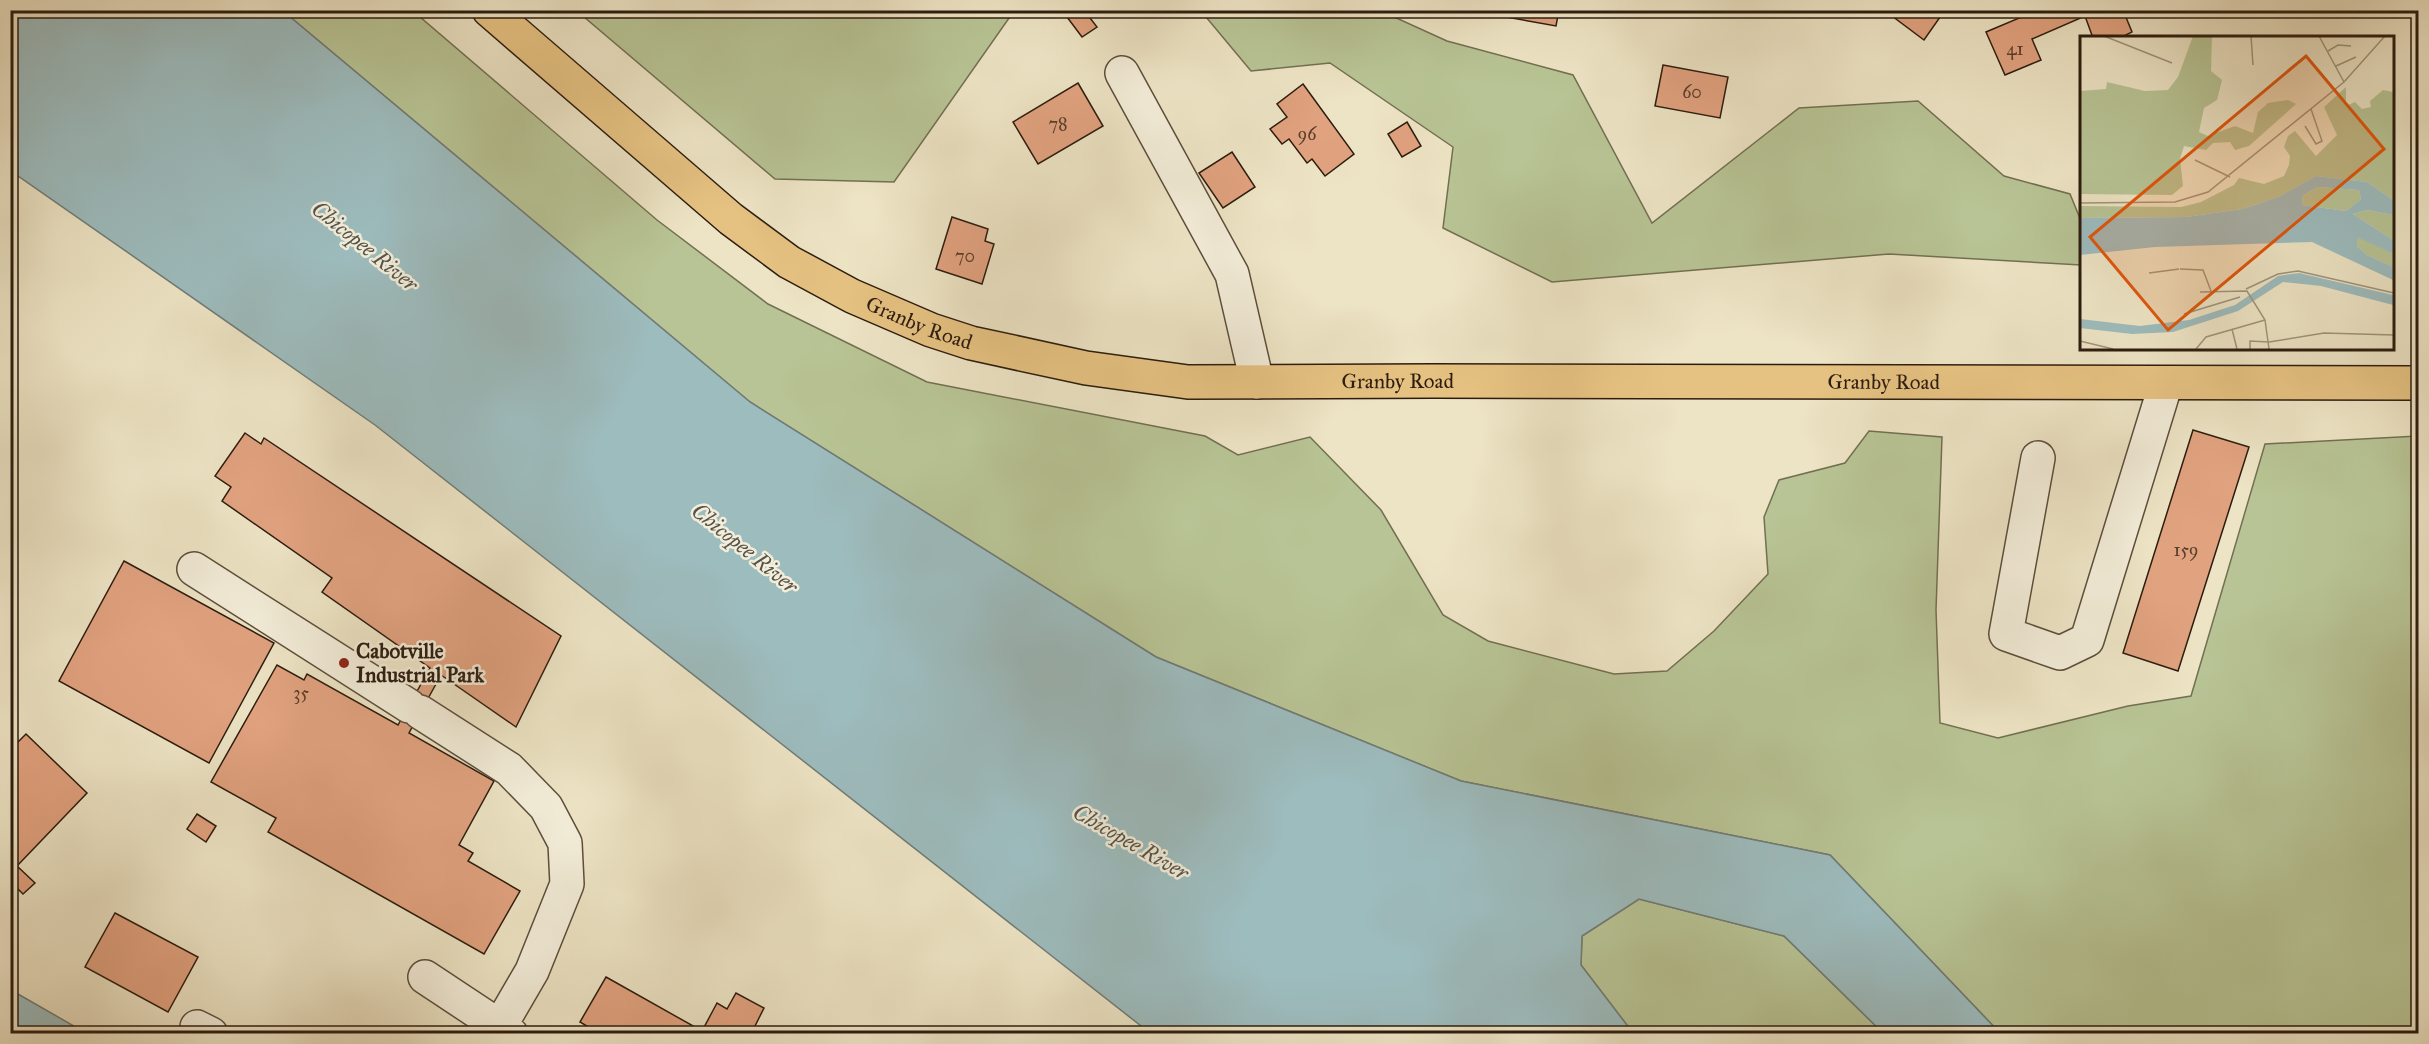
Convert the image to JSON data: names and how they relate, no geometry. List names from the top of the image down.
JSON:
{
  "streets": {
    "main road": ["Granby Road"]
  },
  "water": ["Chicopee River"],
  "places": ["Cabotville Industrial Park"],
  "house_numbers": [
    "41",
    "60",
    "78",
    "96",
    "70",
    "159",
    "35"
  ]
}
